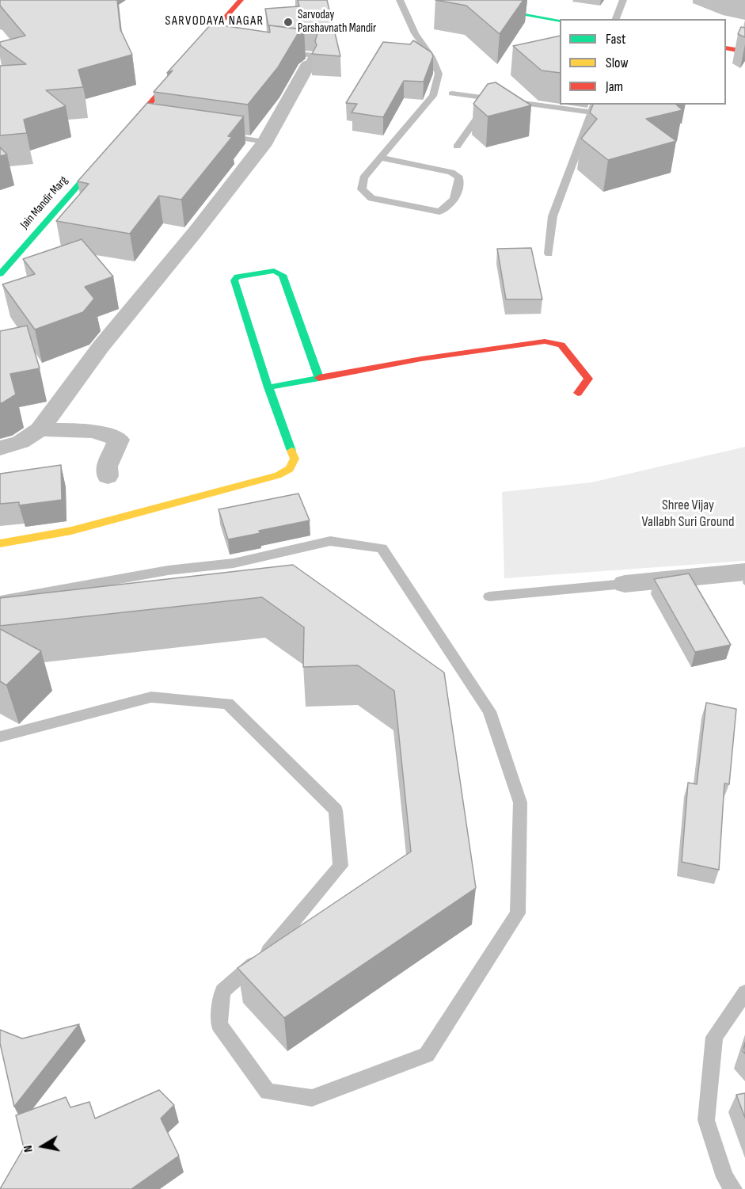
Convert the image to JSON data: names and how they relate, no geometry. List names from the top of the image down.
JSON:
{
  "streets": {
    "street": ["Jain Mandir Marg"]
  },
  "districts": ["SARVODAYA NAGAR"],
  "parks": ["Shree Vijay Vallabh Suri Ground"],
  "places": ["Sarvoday Parshavnath Mandir"],
  "legend": ["Fast", "Slow", "Jam"],
  "north": "left"
}
